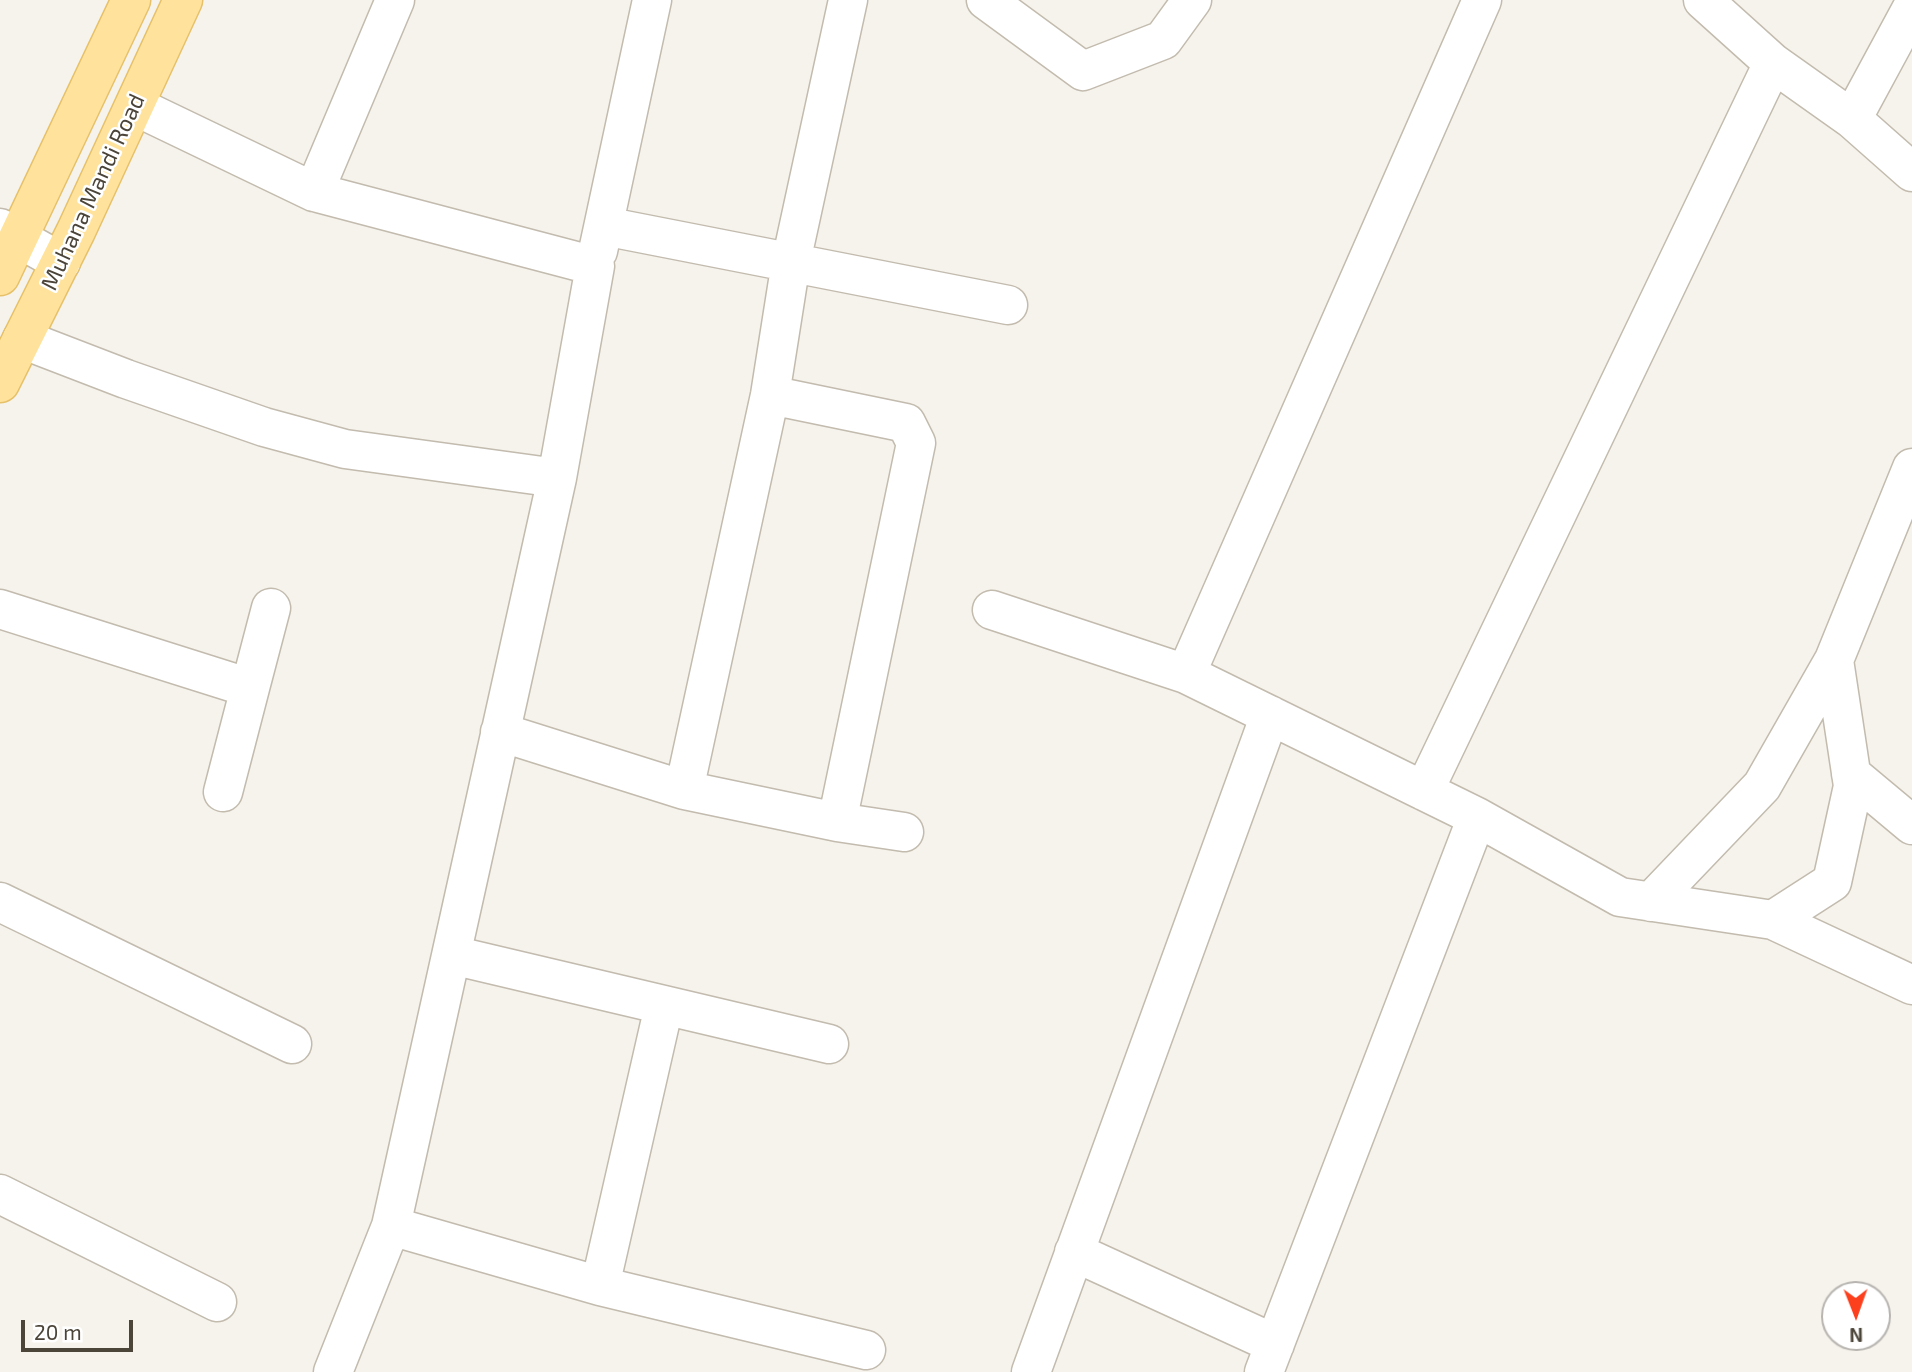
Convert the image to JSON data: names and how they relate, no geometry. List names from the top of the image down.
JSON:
{
  "streets": {
    "main road": ["Muhana Mandi Road"]
  },
  "scale_bar": "20 m",
  "north": "bottom"
}
